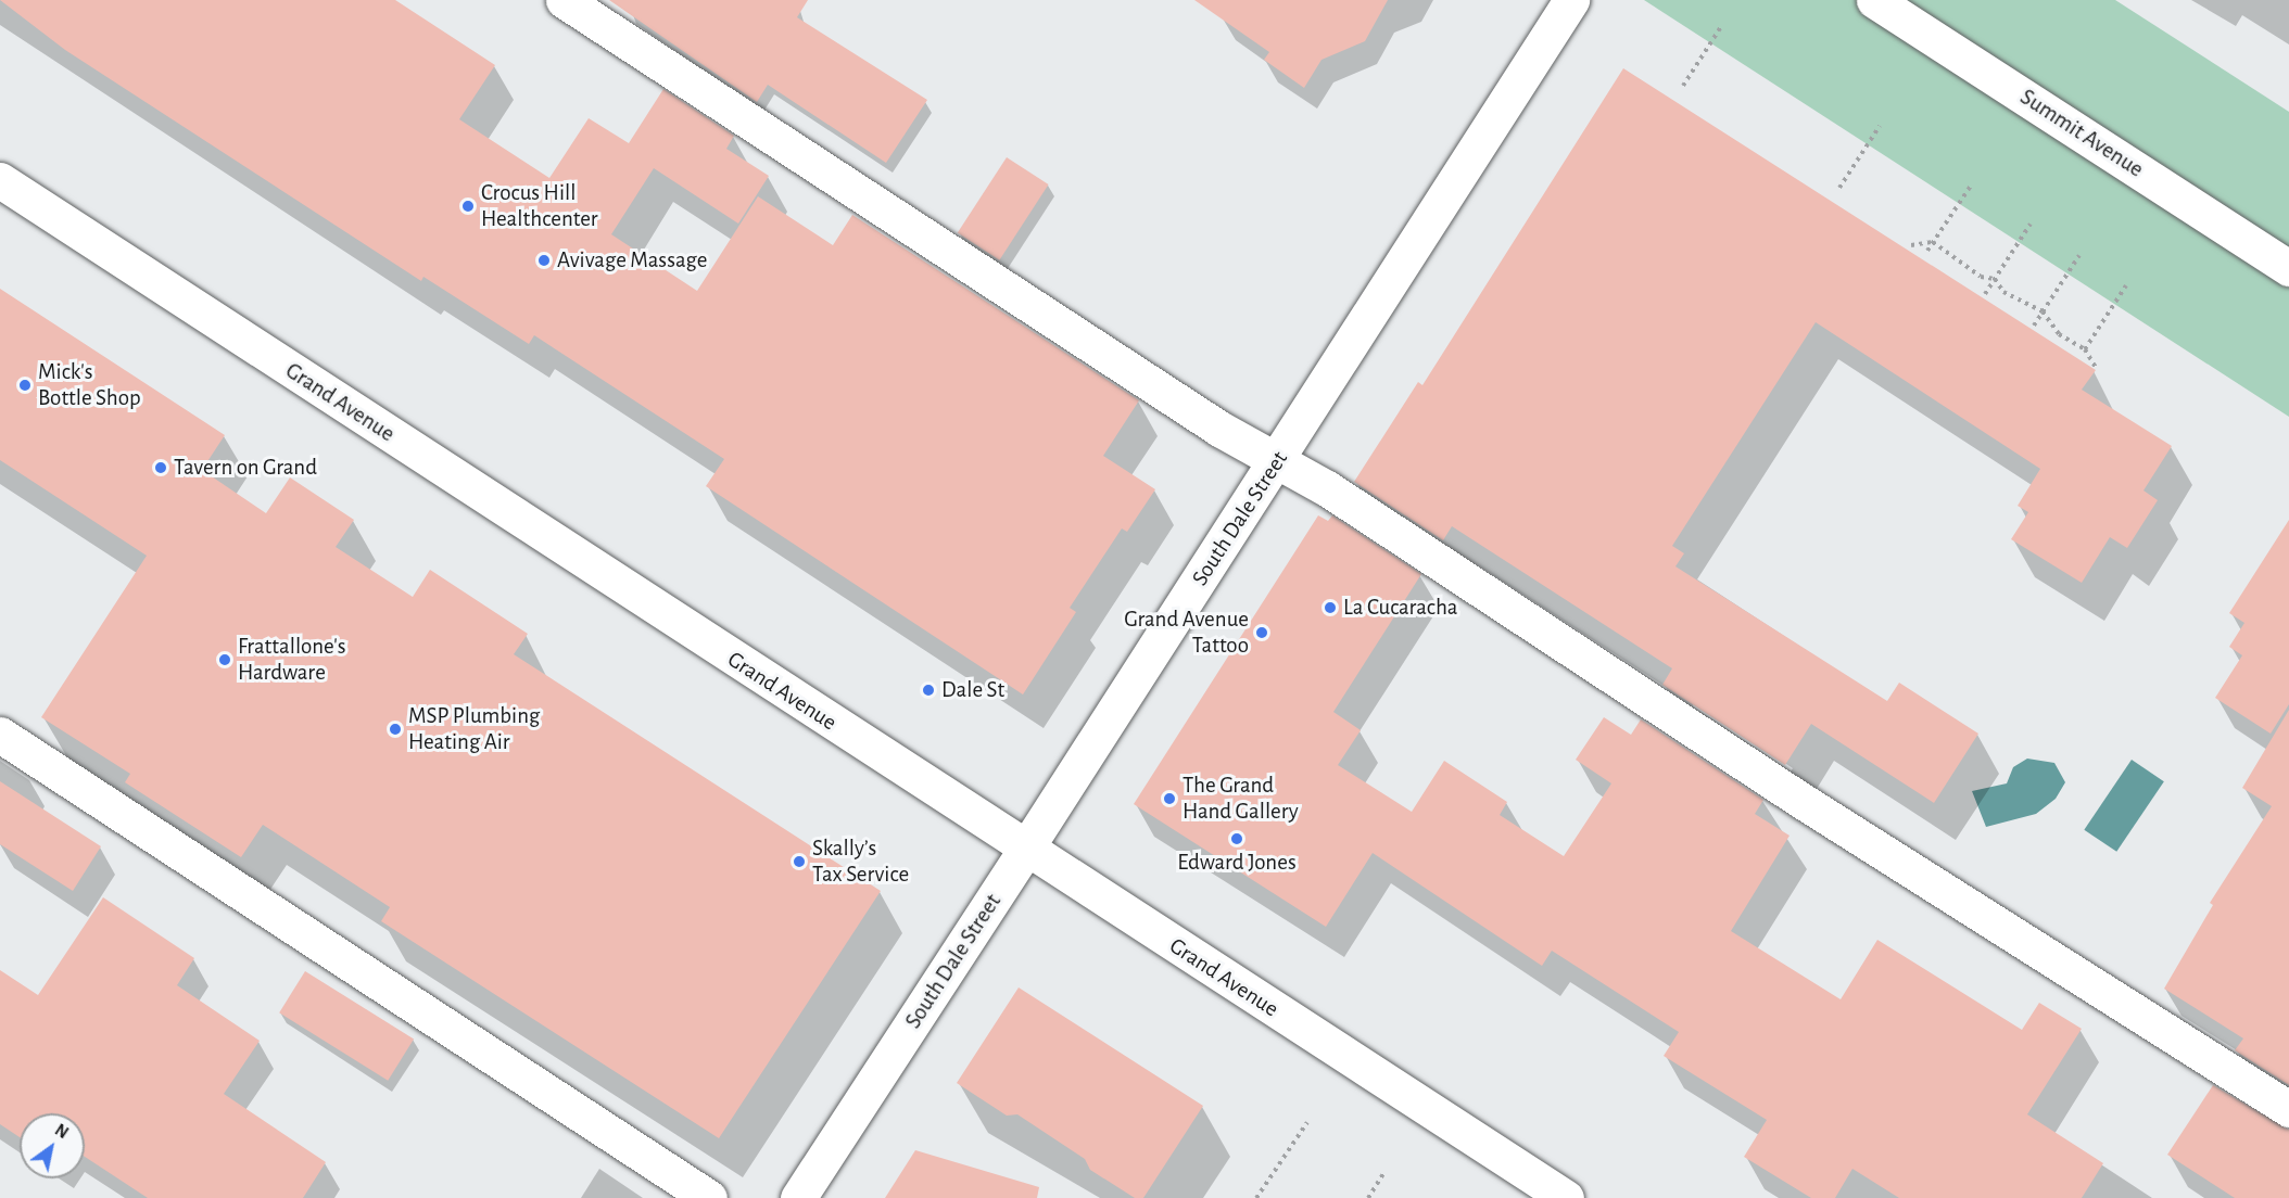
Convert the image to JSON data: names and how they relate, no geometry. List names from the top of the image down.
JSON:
{
  "streets": {
    "main road": ["Summit Avenue", "Grand Avenue", "South Dale Street"]
  },
  "crossings": [
    ["Grand Avenue", "South Dale Street"]
  ],
  "places": [
    "Crocus Hill Healthcenter",
    "Avivage Massage",
    "Mick's Bottle Shop",
    "Tavern on Grand",
    "La Cucaracha",
    "Grand Avenue Tattoo",
    "Frattallone's Hardware",
    "Dale St",
    "MSP Plumbing Heating Air",
    "The Grand Hand Gallery",
    "Edward Jones",
    "Skally’s Tax Service"
  ],
  "north": "top right"
}
